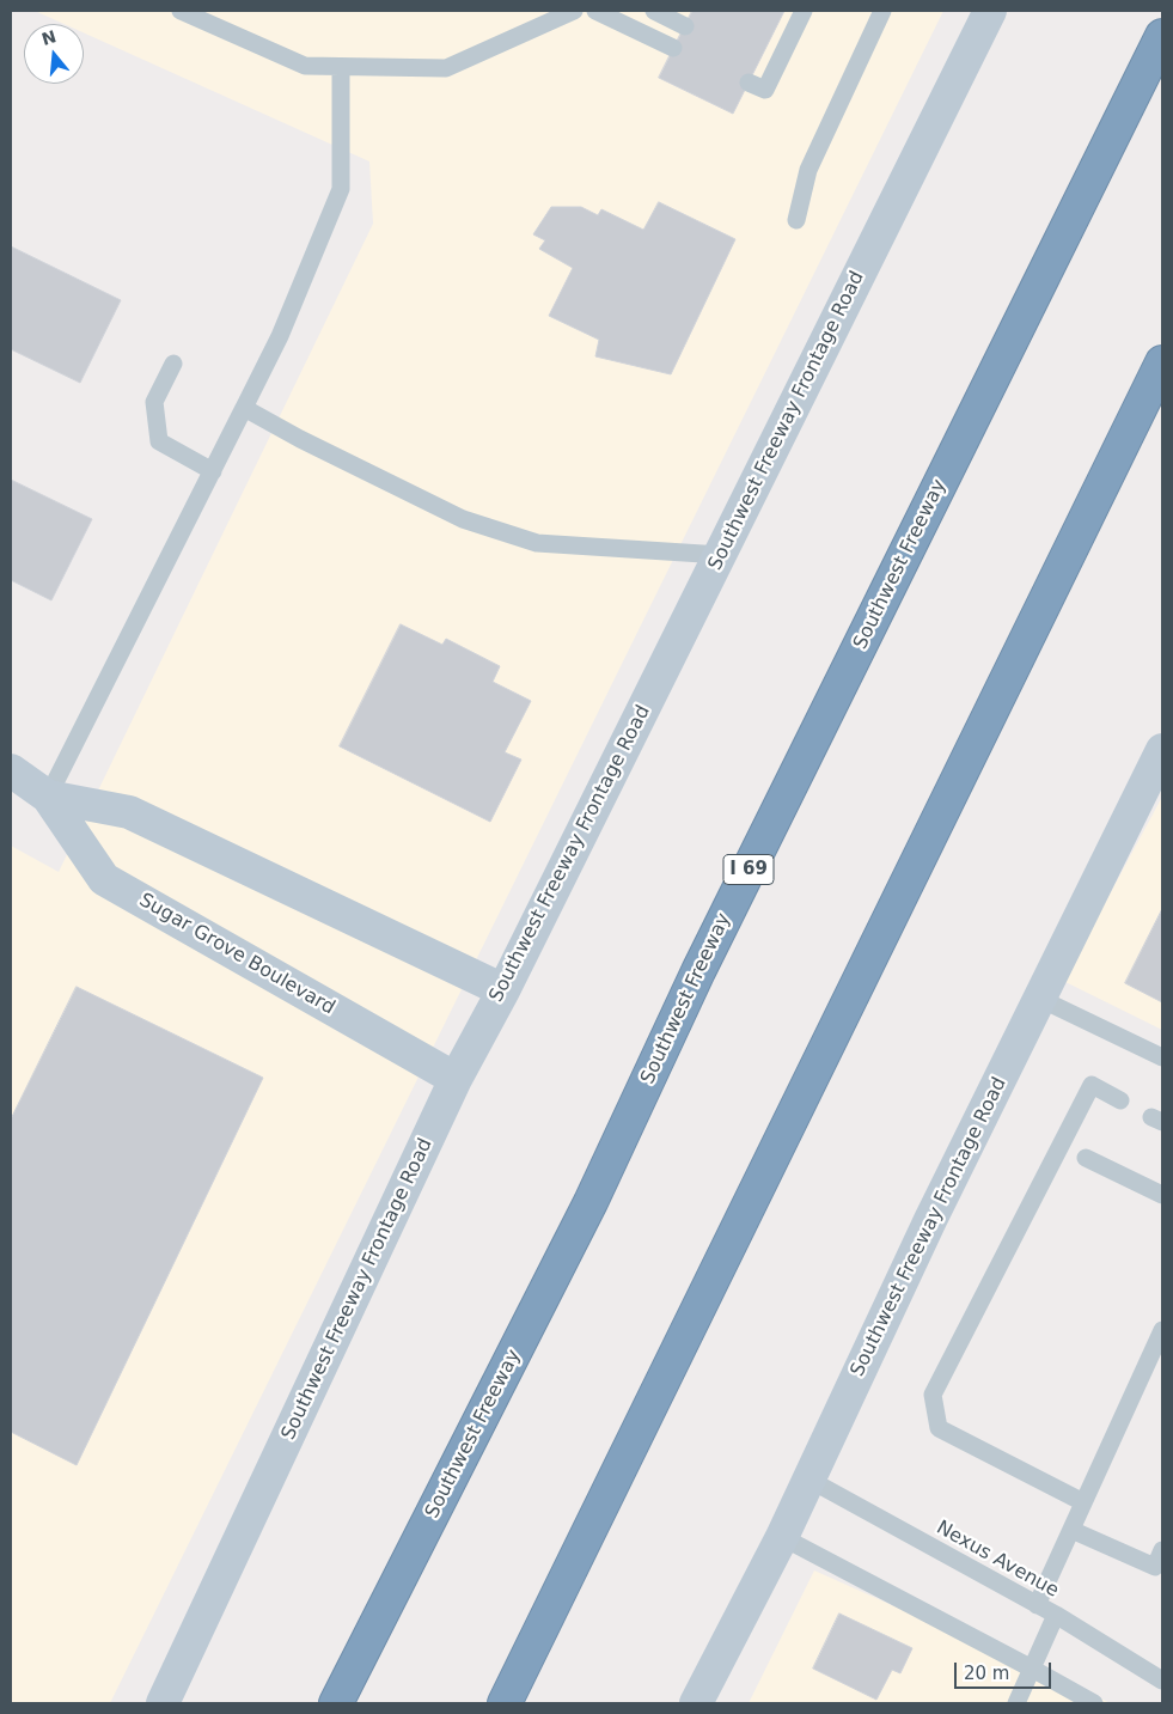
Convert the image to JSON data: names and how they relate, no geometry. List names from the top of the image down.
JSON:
{
  "streets": {
    "highway": ["Southwest Freeway", "I 69"],
    "main road": ["Southwest Freeway Frontage Road", "Sugar Grove Boulevard"],
    "lane": ["Nexus Avenue"]
  },
  "crossings": [
    ["Southwest Freeway Frontage Road", "Sugar Grove Boulevard"],
    ["Southwest Freeway Frontage Road", "Nexus Avenue"]
  ],
  "scale_bar": "20 m",
  "north": "top"
}
